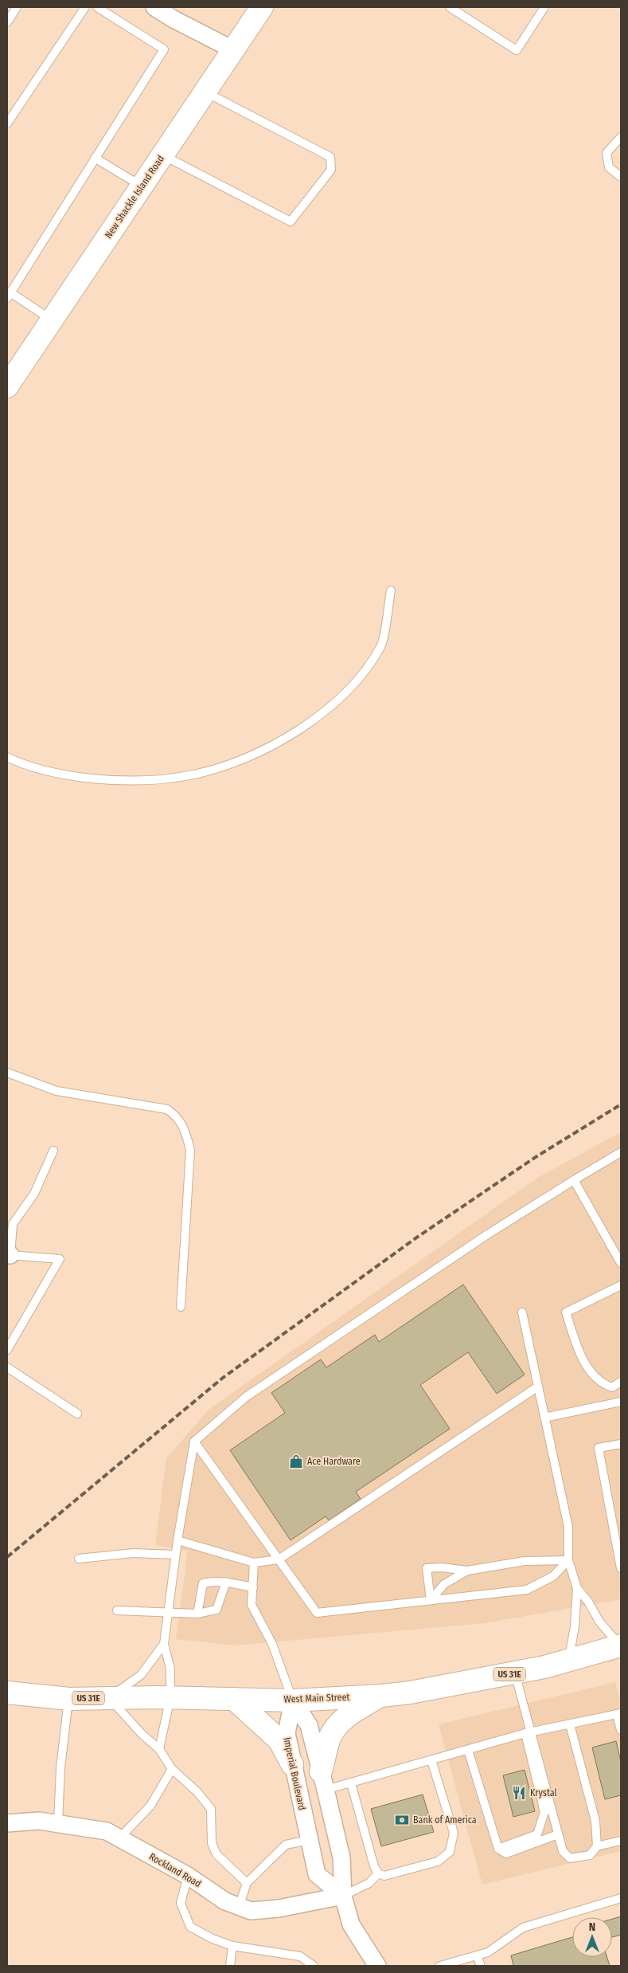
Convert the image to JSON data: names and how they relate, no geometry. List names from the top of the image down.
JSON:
{
  "streets": {
    "main road": ["New Shackle Island Road", "US 31E", "West Main Street"],
    "street": ["Imperial Boulevard", "Rockland Road"]
  },
  "crossings": [
    ["West Main Street", "Imperial Boulevard"],
    ["Imperial Boulevard", "Rockland Road"]
  ],
  "places": {
    "shop": ["Ace Hardware"],
    "restaurant": ["Krystal"],
    "bank": ["Bank of America"]
  },
  "north": "top"
}
